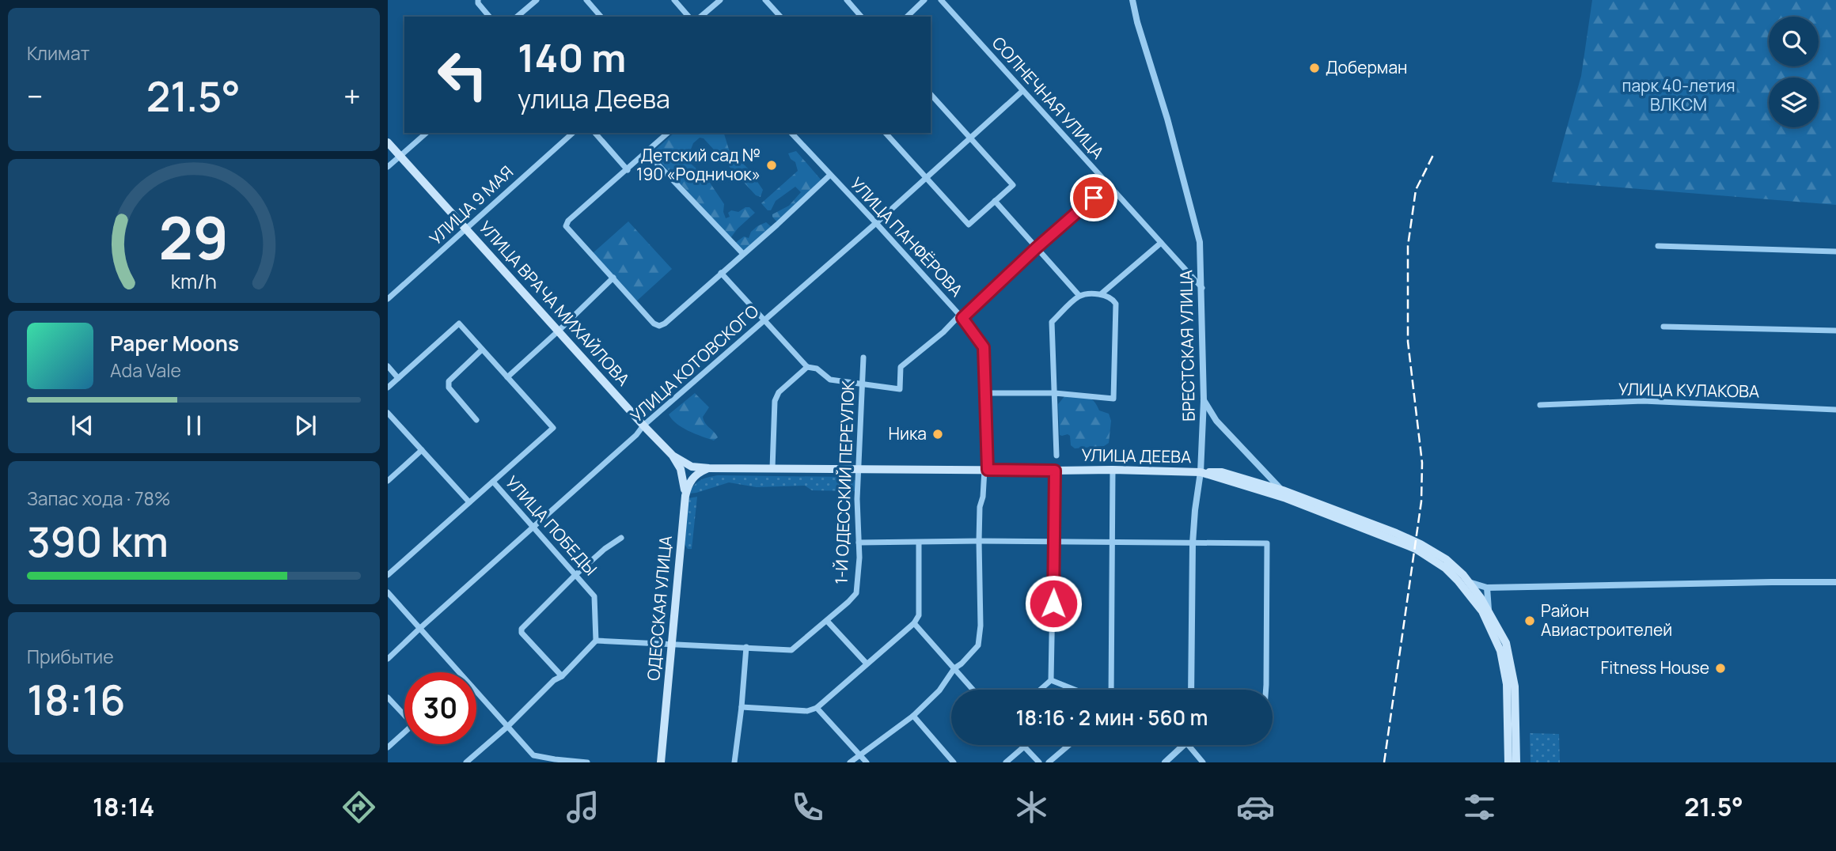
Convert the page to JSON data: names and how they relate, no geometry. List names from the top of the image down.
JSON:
{
  "streets": {
    "main road": ["УЛИЦА ВРАЧА МИХАЙЛОВА", "УЛИЦА ДЕЕВА", "ОДЕССКАЯ УЛИЦА"],
    "street": [
      "СОЛНЕЧНАЯ УЛИЦА",
      "УЛИЦА 9 МАЯ",
      "УЛИЦА ПАНФЁРОВА",
      "БРЕСТСКАЯ УЛИЦА",
      "УЛИЦА КОТОВСКОГО",
      "УЛИЦА КУЛАКОВА",
      "1-Й ОДЕССКИЙ ПЕРЕУЛОК",
      "УЛИЦА ПОБЕДЫ"
    ]
  },
  "crossings": [
    ["СОЛНЕЧНАЯ УЛИЦА", "БРЕСТСКАЯ УЛИЦА"],
    ["СОЛНЕЧНАЯ УЛИЦА", "УЛИЦА КОТОВСКОГО"],
    ["УЛИЦА 9 МАЯ", "УЛИЦА ВРАЧА МИХАЙЛОВА"],
    ["УЛИЦА ПАНФЁРОВА", "УЛИЦА КОТОВСКОГО"],
    ["УЛИЦА ПАНФЁРОВА", "УЛИЦА ДЕЕВА"],
    ["УЛИЦА ВРАЧА МИХАЙЛОВА", "УЛИЦА КОТОВСКОГО"],
    ["УЛИЦА ВРАЧА МИХАЙЛОВА", "УЛИЦА ДЕЕВА"],
    ["УЛИЦА ВРАЧА МИХАЙЛОВА", "ОДЕССКАЯ УЛИЦА"],
    ["БРЕСТСКАЯ УЛИЦА", "УЛИЦА ДЕЕВА"],
    ["УЛИЦА КОТОВСКОГО", "УЛИЦА ПОБЕДЫ"],
    ["УЛИЦА ДЕЕВА", "1-Й ОДЕССКИЙ ПЕРЕУЛОК"],
    ["УЛИЦА ДЕЕВА", "ОДЕССКАЯ УЛИЦА"],
    ["1-Й ОДЕССКИЙ ПЕРЕУЛОК", "УЛИЦА ПОБЕДЫ"],
    ["1-Й ОДЕССКИЙ ПЕРЕУЛОК", "ОДЕССКАЯ УЛИЦА"]
  ],
  "parks": ["парк 40-летия ВЛКСМ"],
  "places": [
    "Доберман",
    "Детский сад № 190 «Родничок»",
    "Ника",
    "Район Авиастроителей",
    "Fitness House"
  ],
  "page": {
    "tile": [
      "Климат",
      ["Запас хода · 78%", "390 km"],
      ["Прибытие", "18:16"]
    ],
    "turn": ["140 m", "улица Деева"],
    "heat": ["−", "21.5°", "+"],
    "song": ["Paper Moons", "Ada Vale"],
    "limit": "30",
    "trip": "18:16 · 2 мин · 560 m",
    "tabs": ["18:14", "21.5°"],
    "gauge": ["29", "km/h"]
  }
}
